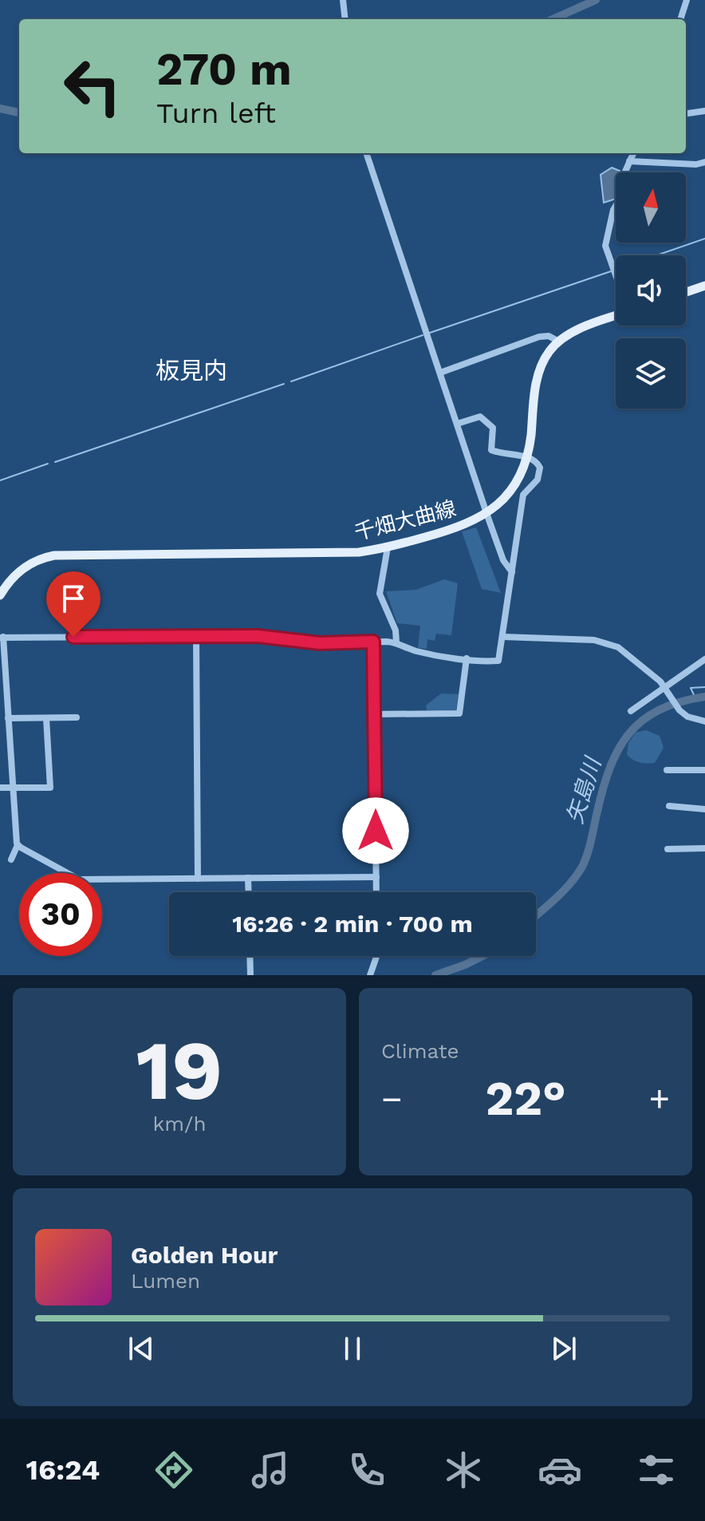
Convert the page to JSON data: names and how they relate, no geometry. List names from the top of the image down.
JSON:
{
  "streets": {
    "main road": ["千畑大曲線"]
  },
  "districts": ["板見内"],
  "water": ["矢島川"],
  "north": "top",
  "page": {
    "turn": ["270 m", "Turn left"],
    "limit": "30",
    "trip": "16:26 · 2 min · 700 m",
    "tile": [
      ["19", "km/h"],
      "Climate"
    ],
    "heat": ["−", "22°", "+"],
    "song": ["Golden Hour", "Lumen"],
    "tabs": "16:24"
  }
}
